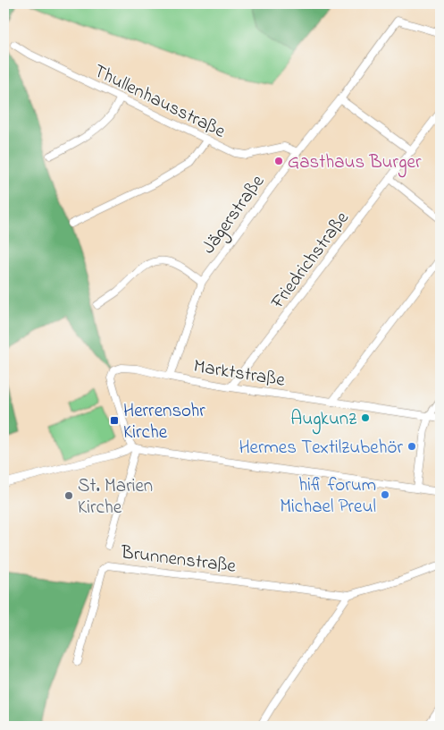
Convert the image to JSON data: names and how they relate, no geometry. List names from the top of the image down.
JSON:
{
  "streets": {
    "street": [
      "Thullenhausstraße",
      "Jägerstraße",
      "Friedrichstraße",
      "Marktstraße",
      "Brunnenstraße"
    ]
  },
  "crossings": [
    ["Thullenhausstraße", "Jägerstraße"],
    ["Jägerstraße", "Marktstraße"],
    ["Friedrichstraße", "Marktstraße"]
  ],
  "places": {
    "other": [
      "Gasthaus Burger",
      "Augkunz",
      "Hermes Textilzubehör",
      "hifi forum Michael Preul",
      "St. Marien Kirche"
    ],
    "transit": ["Herrensohr Kirche"]
  }
}
